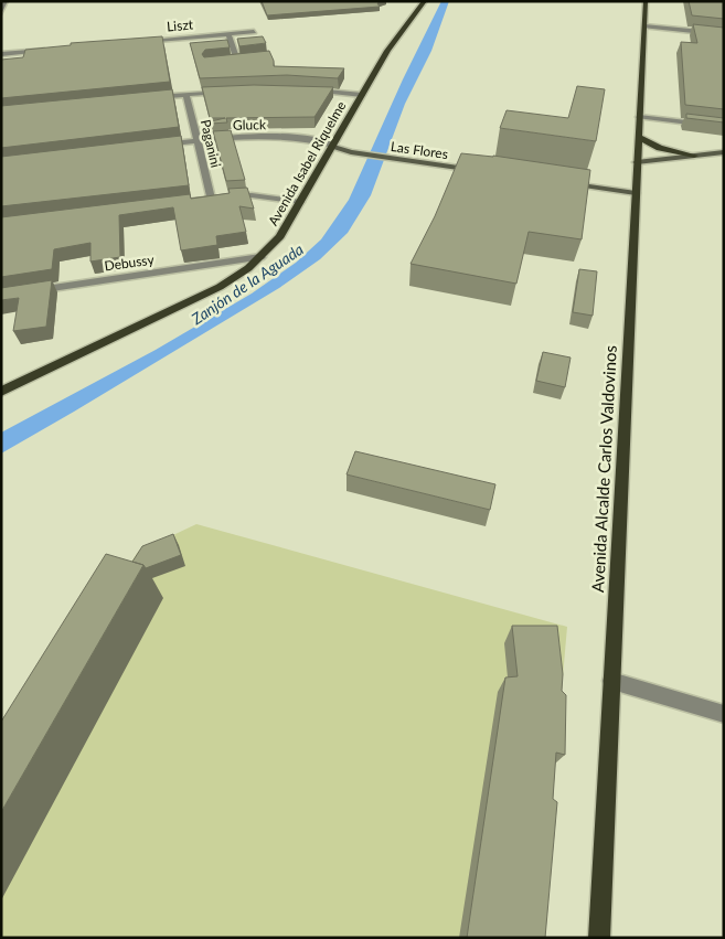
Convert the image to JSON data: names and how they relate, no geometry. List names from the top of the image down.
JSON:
{
  "streets": {
    "main road": ["Avenida Isabel Riquelme", "Avenida Alcalde Carlos Valdovinos"],
    "street": [
      "Liszt",
      "Gluck",
      "Paganini",
      "Las Flores",
      "Debussy"
    ]
  },
  "crossings": [
    ["Gluck", "Paganini"],
    ["Gluck", "Las Flores"],
    ["Gluck", "Avenida Isabel Riquelme"],
    ["Las Flores", "Avenida Isabel Riquelme"],
    ["Avenida Isabel Riquelme", "Debussy"]
  ],
  "water": ["Zanjón de la Aguada"]
}
